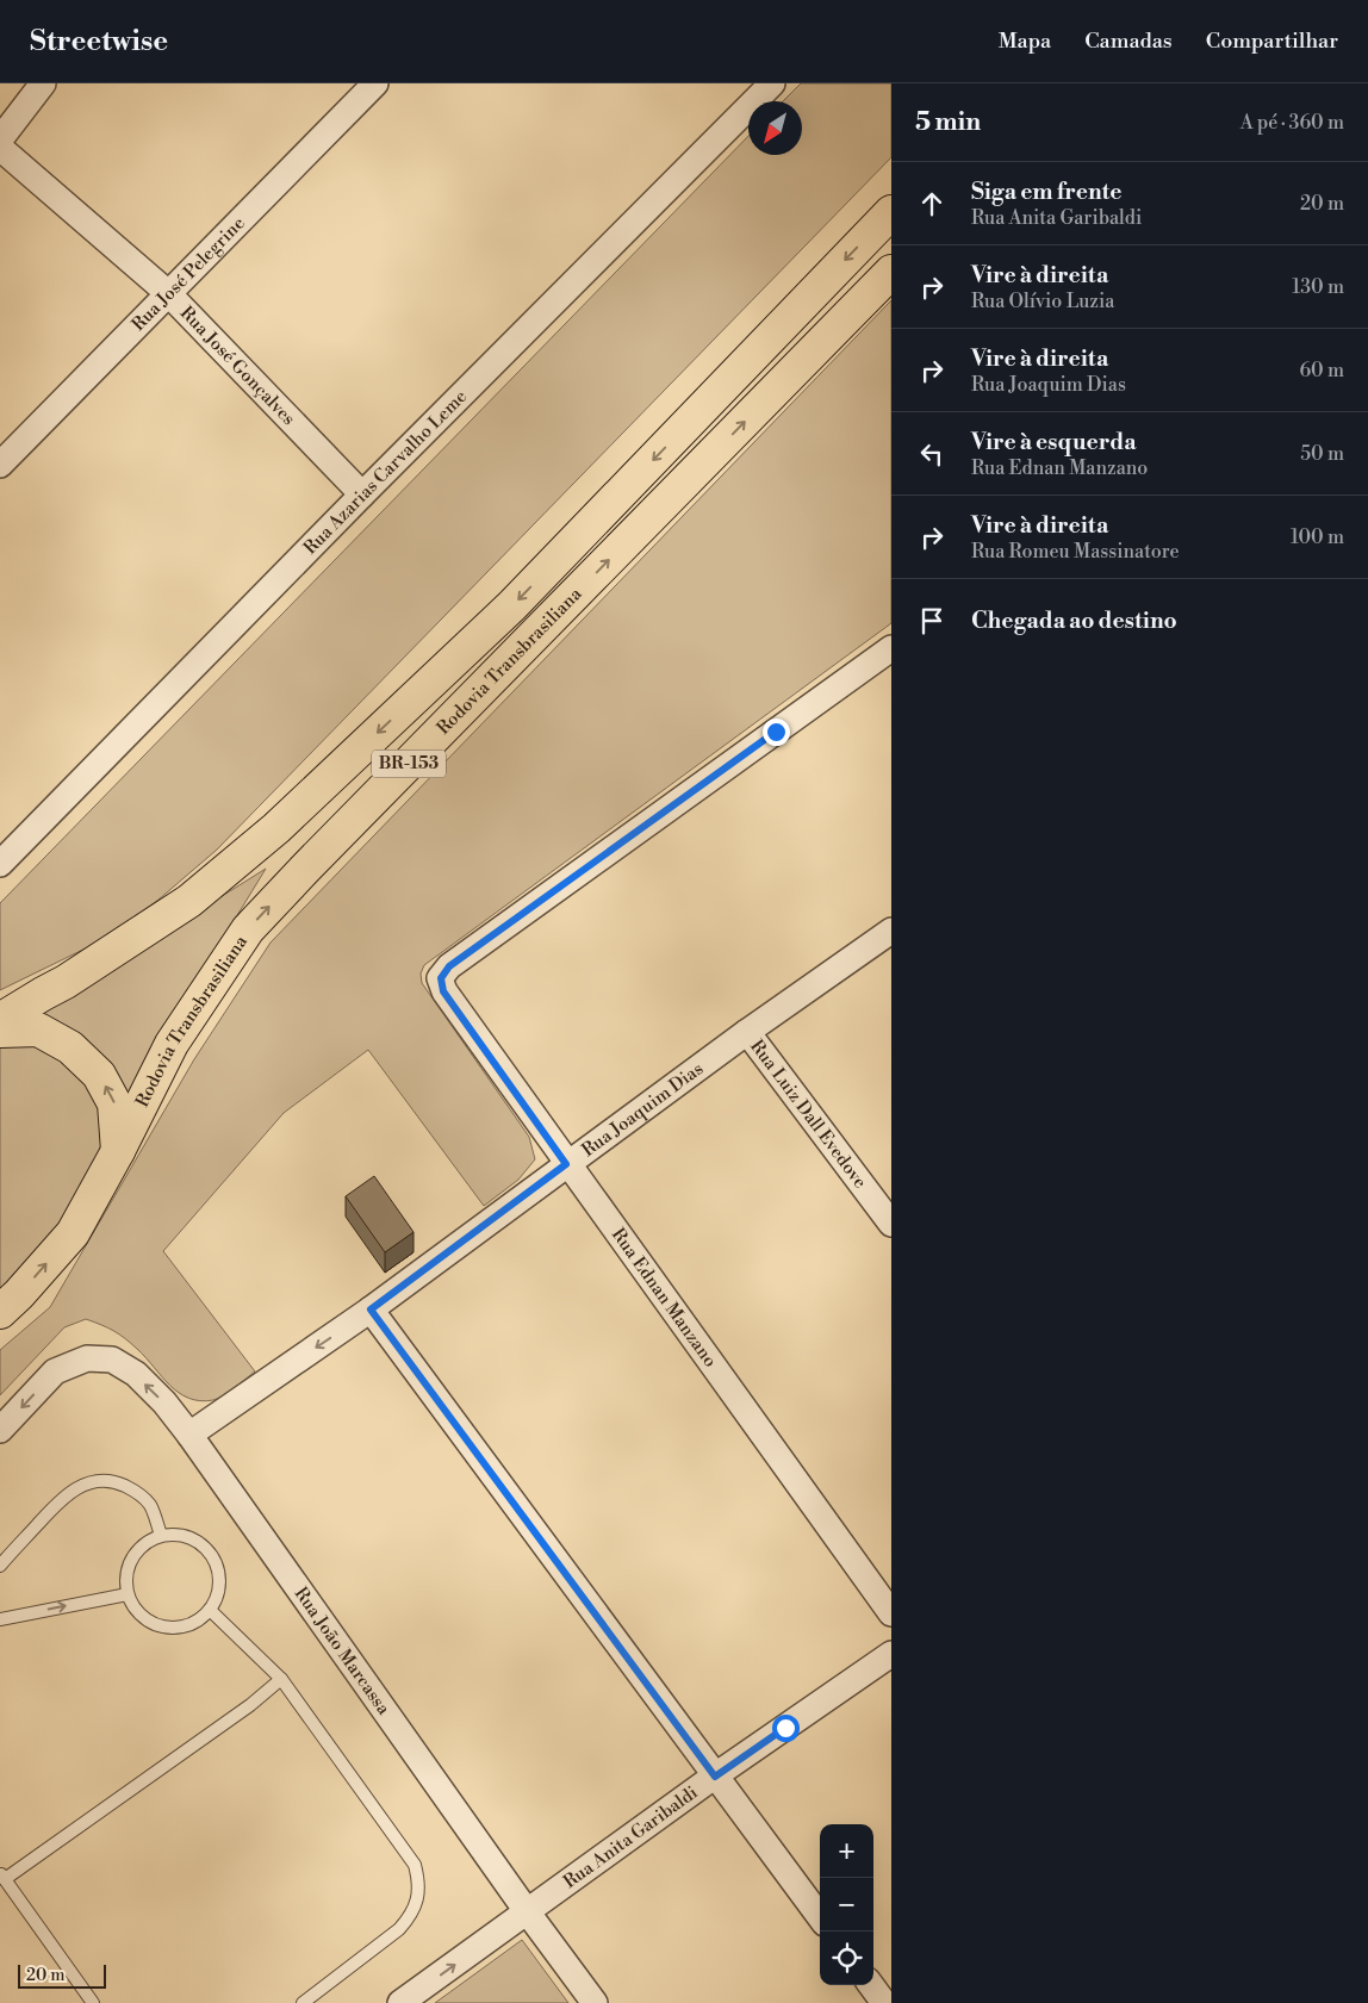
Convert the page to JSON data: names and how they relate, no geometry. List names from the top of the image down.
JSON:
{
  "streets": {
    "highway": ["Rodovia Transbrasiliana", "BR-153"],
    "street": [
      "Rua José Pelegrine",
      "Rua José Gonçalves",
      "Rua Azarias Carvalho Leme",
      "Rua Joaquim Dias",
      "Rua Luiz Dall Evedove",
      "Rua Ednan Manzano",
      "Rua João Marcassa",
      "Rua Anita Garibaldi"
    ]
  },
  "crossings": [
    ["Rua José Pelegrine", "Rua José Gonçalves"],
    ["Rua José Gonçalves", "Rua Azarias Carvalho Leme"],
    ["Rua Joaquim Dias", "Rua Luiz Dall Evedove"],
    ["Rua Joaquim Dias", "Rua Ednan Manzano"],
    ["Rua Joaquim Dias", "Rua João Marcassa"],
    ["Rua João Marcassa", "Rua Anita Garibaldi"]
  ],
  "scale_bar": "20 m",
  "north": "bottom left",
  "page": {
    "header": "Streetwise",
    "nav": ["Mapa", "Camadas", "Compartilhar"],
    "heading": ["5 min", "A pé · 360 m"],
    "list": [
      ["Siga em frente", "Rua Anita Garibaldi", "20 m"],
      ["Vire à direita", "Rua Olívio Luzia", "130 m"],
      ["Vire à direita", "Rua Joaquim Dias", "60 m"],
      ["Vire à esquerda", "Rua Ednan Manzano", "50 m"],
      ["Vire à direita", "Rua Romeu Massinatore", "100 m"],
      "Chegada ao destino"
    ],
    "map_buttons": ["+", "−"],
    "scale": "20 m"
  }
}
